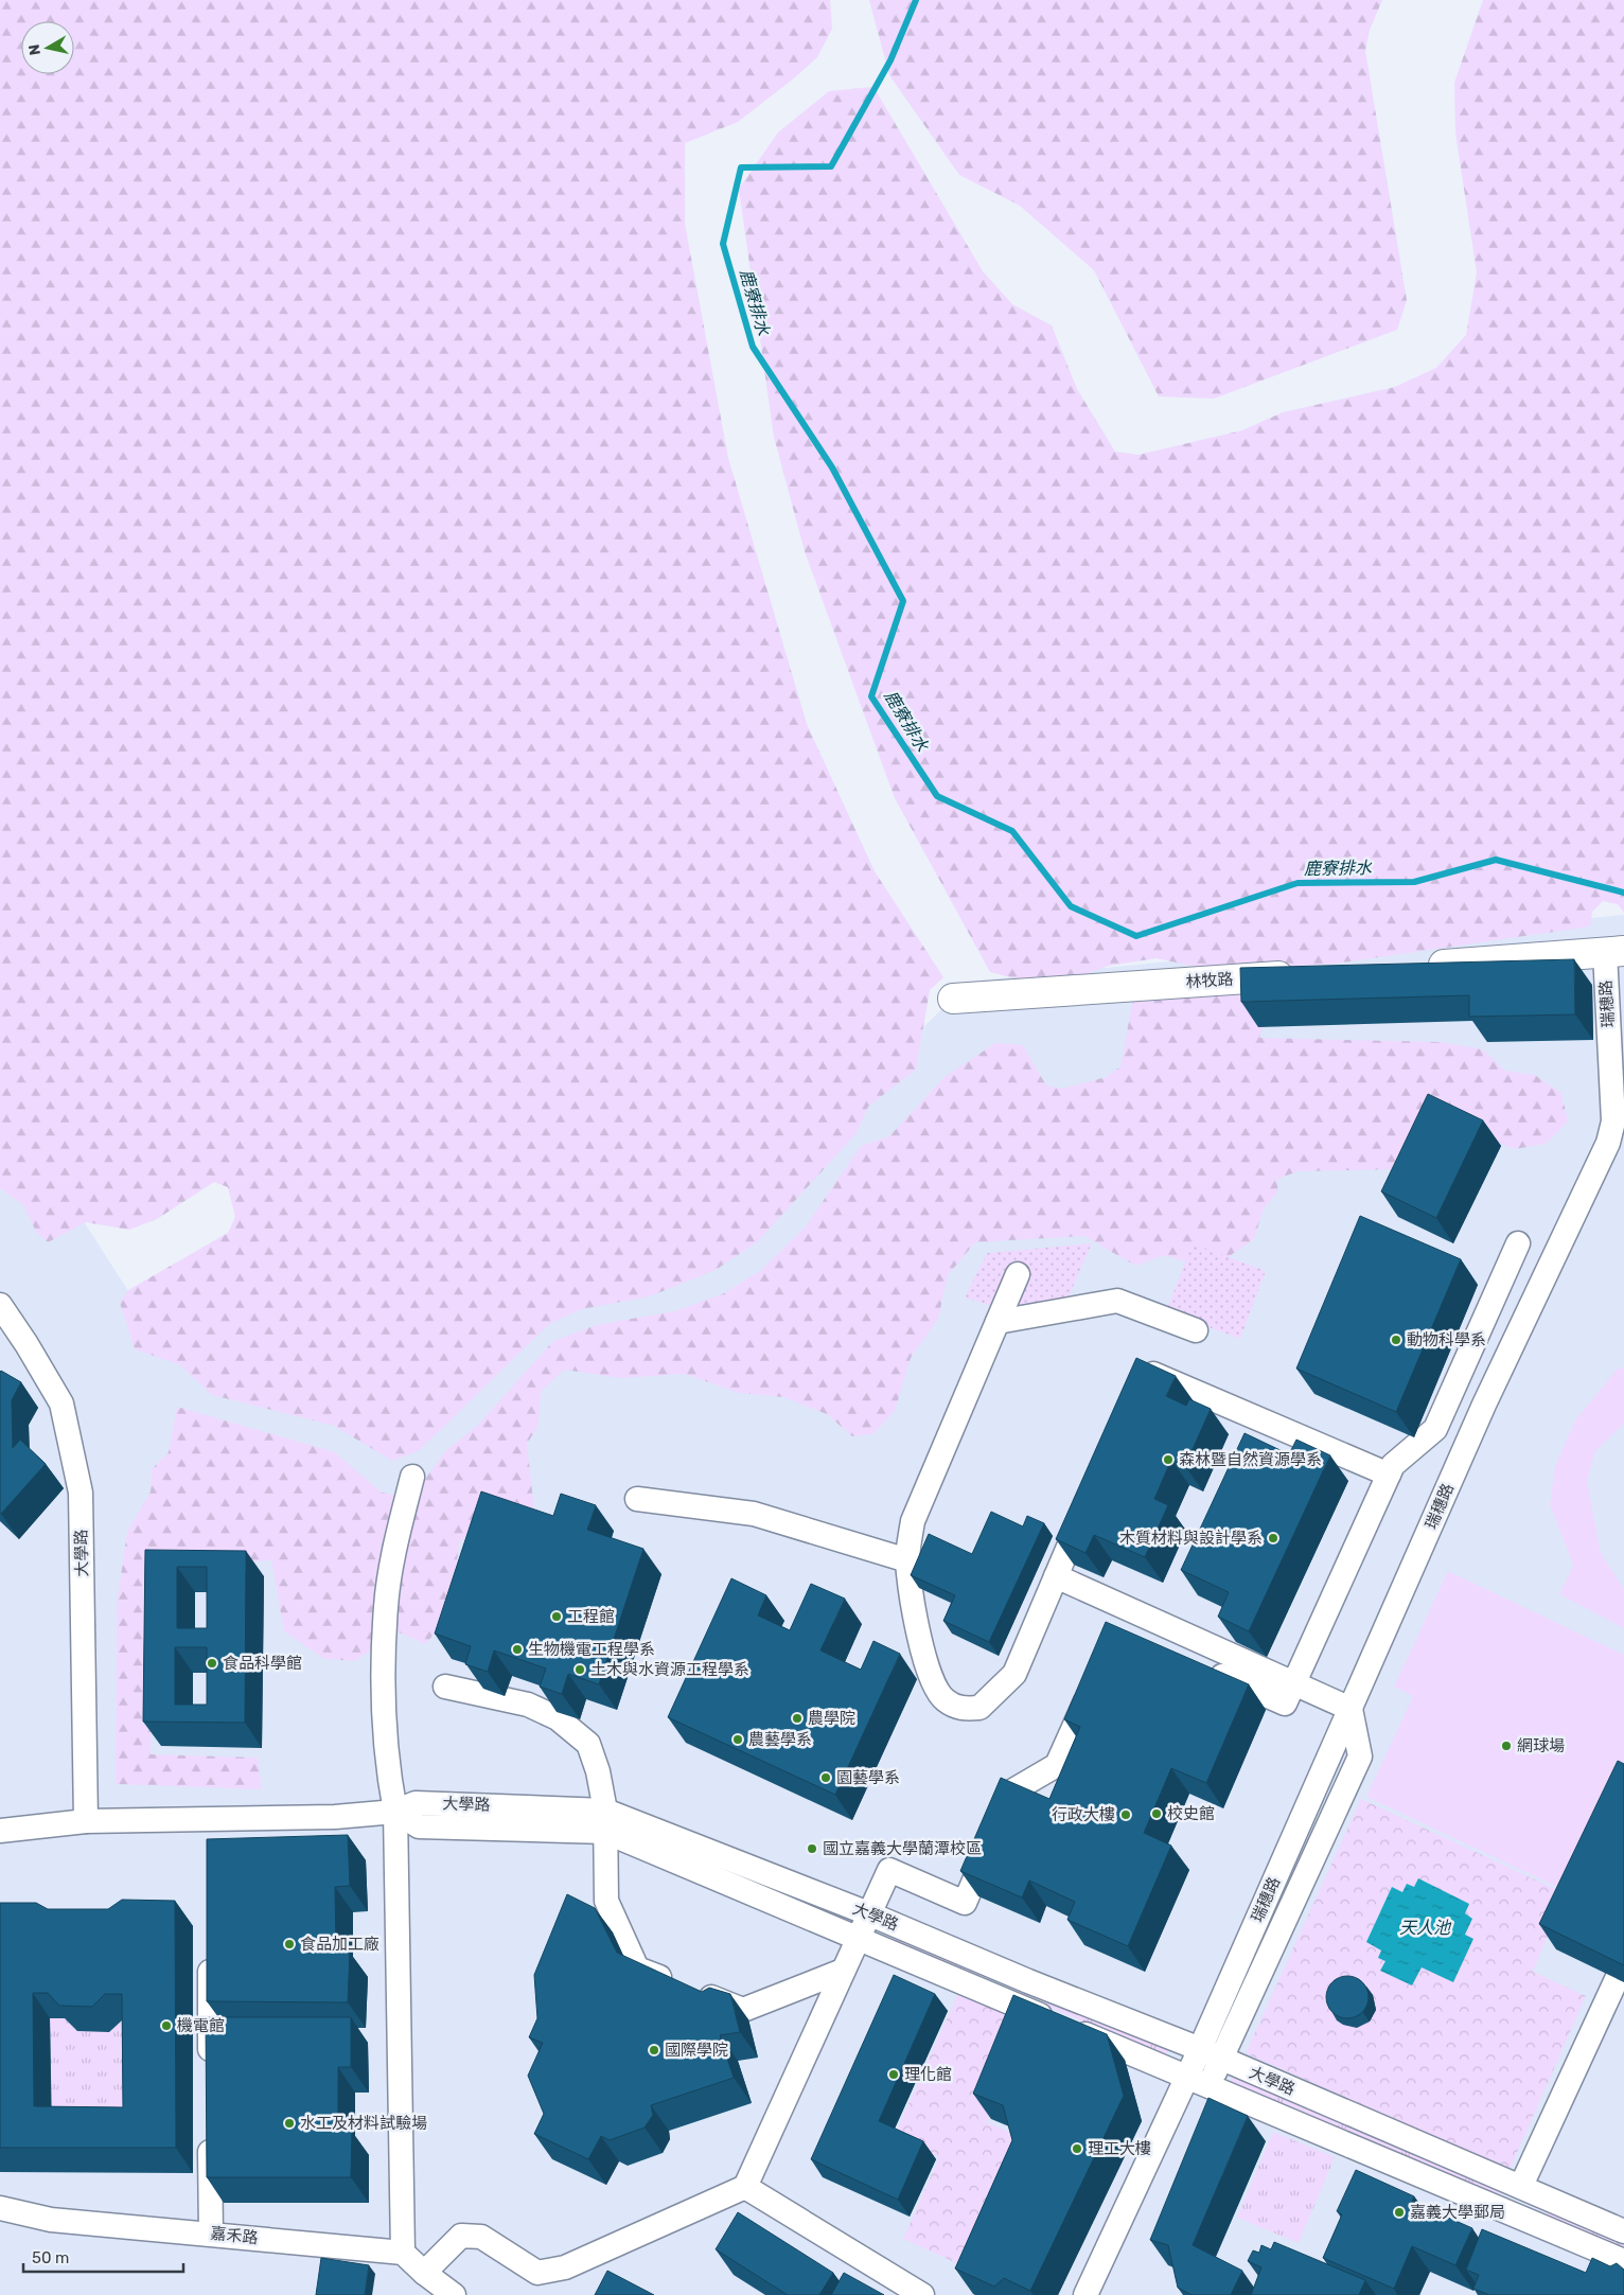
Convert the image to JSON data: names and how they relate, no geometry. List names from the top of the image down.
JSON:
{
  "streets": {
    "street": [
      "林牧路",
      "瑞穗路",
      "大學路",
      "嘉禾路"
    ]
  },
  "crossings": [
    ["瑞穗路", "大學路"]
  ],
  "water": ["鹿寮排水", "天人池"],
  "places": [
    "動物科學系",
    "森林暨自然資源學系",
    "木質材料與設計學系",
    "工程館",
    "生物機電工程學系",
    "食品科學館",
    "土木與水資源工程學系",
    "農學院",
    "農藝學系",
    "網球場",
    "園藝學系",
    "校史館",
    "行政大樓",
    "國立嘉義大學蘭潭校區",
    "食品加工廠",
    "機電館",
    "國際學院",
    "理化館",
    "水工及材料試驗場",
    "理工大樓",
    "嘉義大學郵局"
  ],
  "scale_bar": "50 m",
  "north": "left"
}
